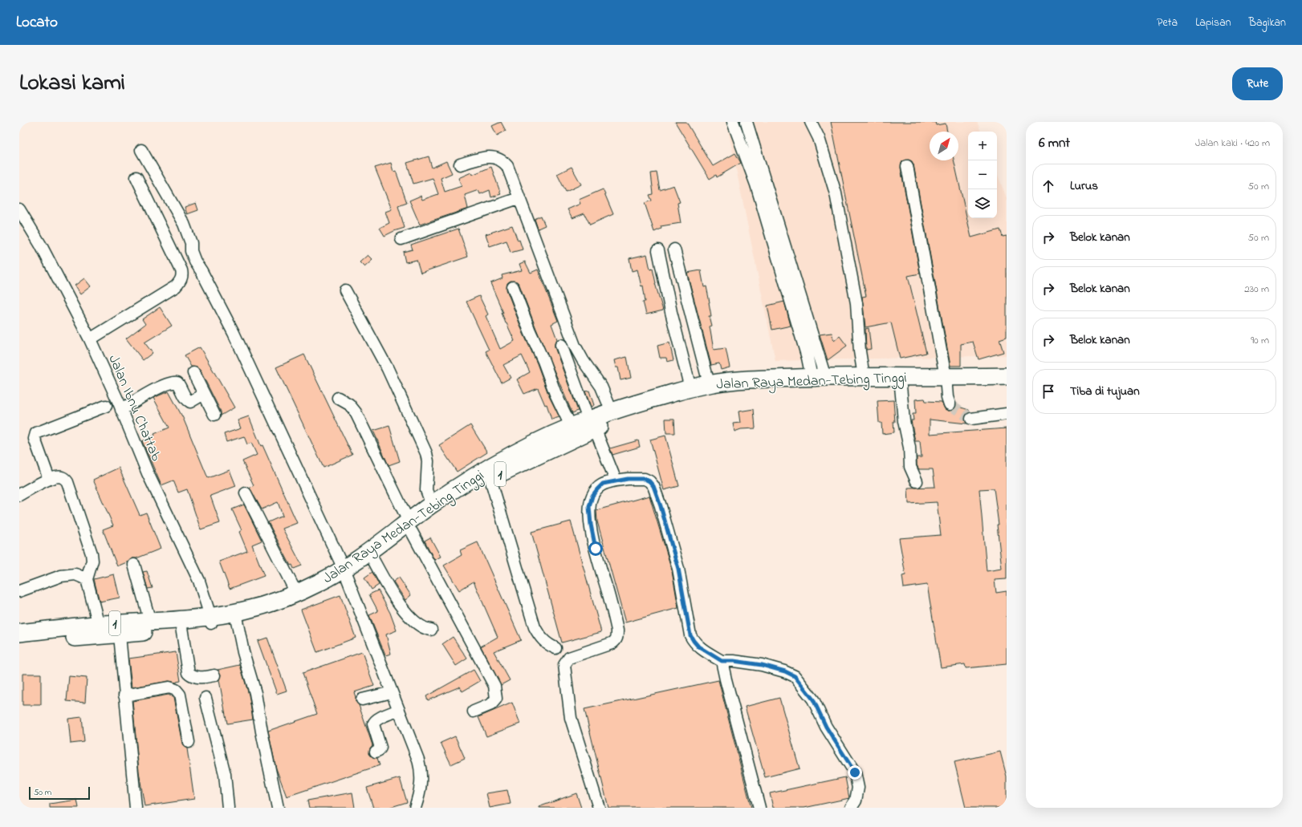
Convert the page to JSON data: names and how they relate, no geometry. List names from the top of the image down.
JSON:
{
  "streets": {
    "highway": ["Jalan Raya Medan-Tebing Tinggi", "1"],
    "street": ["Jalan Ibnu Chattab"]
  },
  "crossings": [
    ["Jalan Raya Medan-Tebing Tinggi", "Jalan Ibnu Chattab"]
  ],
  "scale_bar": "50 m",
  "north": "top right",
  "page": {
    "header": "Locato",
    "nav": ["Peta", "Lapisan", "Bagikan"],
    "title": "Lokasi kami",
    "buttons": "Rute",
    "heading": ["6 mnt", "Jalan kaki · 420 m"],
    "map_buttons": ["+", "−"],
    "list": [
      ["Lurus", "50 m"],
      ["Belok kanan", "50 m"],
      ["Belok kanan", "230 m"],
      ["Belok kanan", "90 m"],
      "Tiba di tujuan"
    ],
    "scale": "50 m"
  }
}
